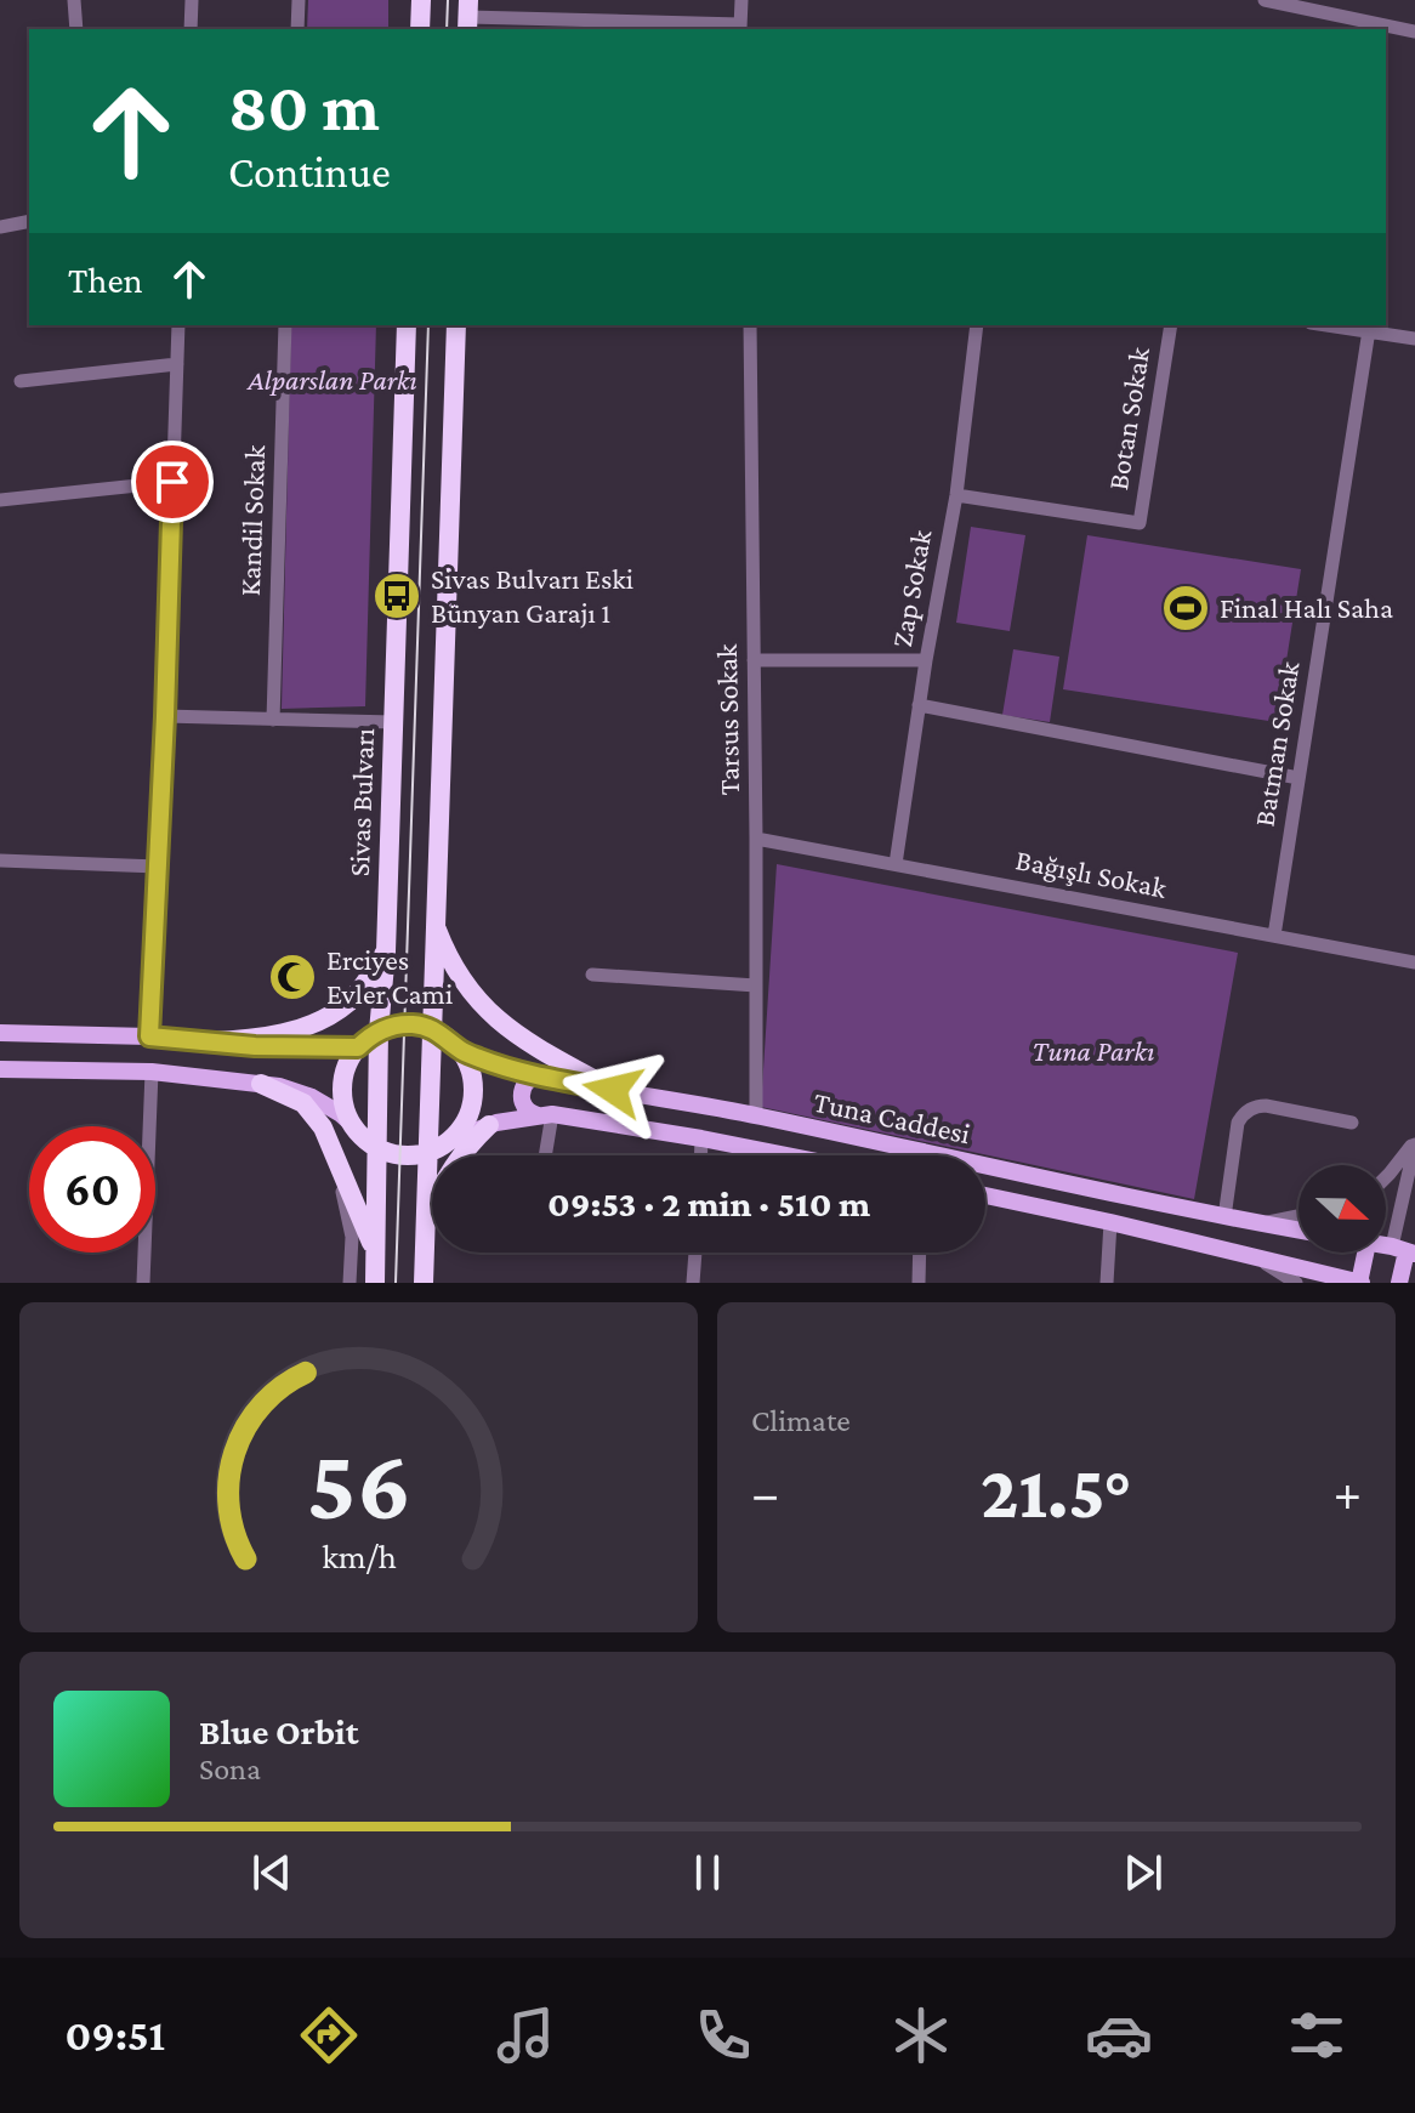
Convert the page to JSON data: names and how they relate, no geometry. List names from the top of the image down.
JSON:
{
  "streets": {
    "highway": ["Sivas Bulvarı"],
    "main road": ["Tuna Caddesi"],
    "street": [
      "Botan Sokak",
      "Kandil Sokak",
      "Zap Sokak",
      "Tarsus Sokak",
      "Batman Sokak",
      "Bağışlı Sokak"
    ]
  },
  "crossings": [
    ["Botan Sokak", "Zap Sokak"],
    ["Zap Sokak", "Bağışlı Sokak"],
    ["Tarsus Sokak", "Bağışlı Sokak"],
    ["Tarsus Sokak", "Tuna Caddesi"],
    ["Batman Sokak", "Bağışlı Sokak"]
  ],
  "parks": ["Alparslan Parkı", "Tuna Parkı"],
  "places": {
    "bus stop": ["Sivas Bulvarı Eski Bünyan Garajı 1"],
    "sports": ["Final Halı Saha"],
    "mosque": ["Erciyes Evler Cami"]
  },
  "north": "right",
  "page": {
    "turn": ["80 m", "Continue"],
    "then": "Then",
    "limit": "60",
    "trip": "09:53 · 2 min · 510 m",
    "tile": "Climate",
    "heat": ["−", "21.5°", "+"],
    "song": ["Blue Orbit", "Sona"],
    "tabs": "09:51",
    "gauge": ["56", "km/h"]
  }
}
